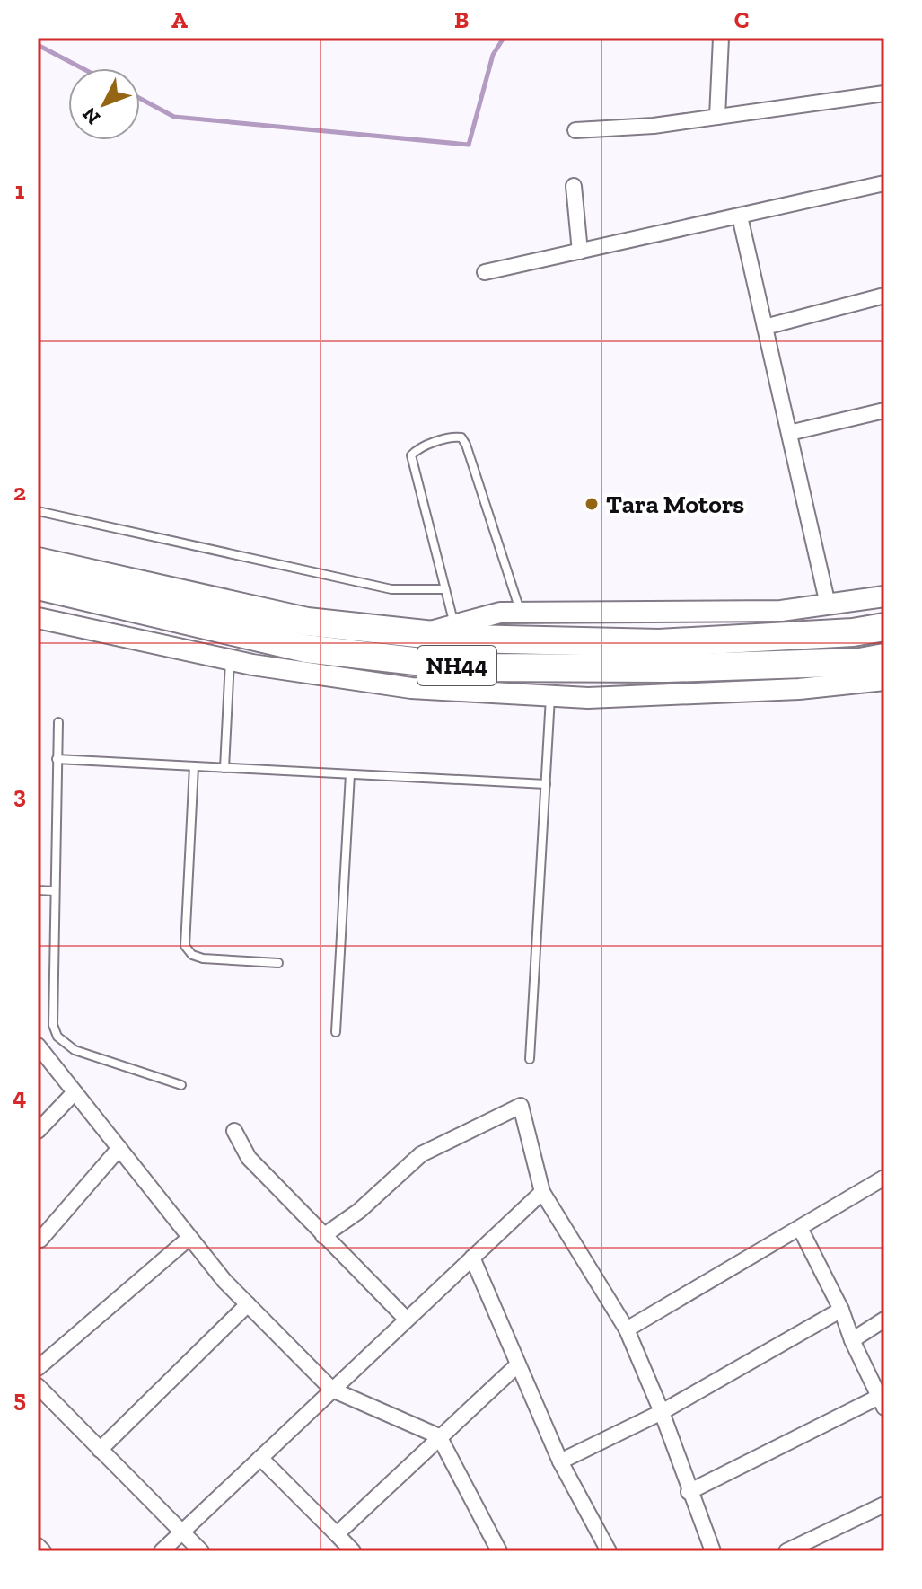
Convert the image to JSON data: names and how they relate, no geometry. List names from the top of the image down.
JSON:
{
  "streets": {
    "highway": ["NH44"]
  },
  "places": ["Tara Motors"],
  "north": "bottom left",
  "grid": {
    "columns": ["A", "B", "C"],
    "rows": [
      "1",
      "2",
      "3",
      "4",
      "5"
    ]
  }
}
